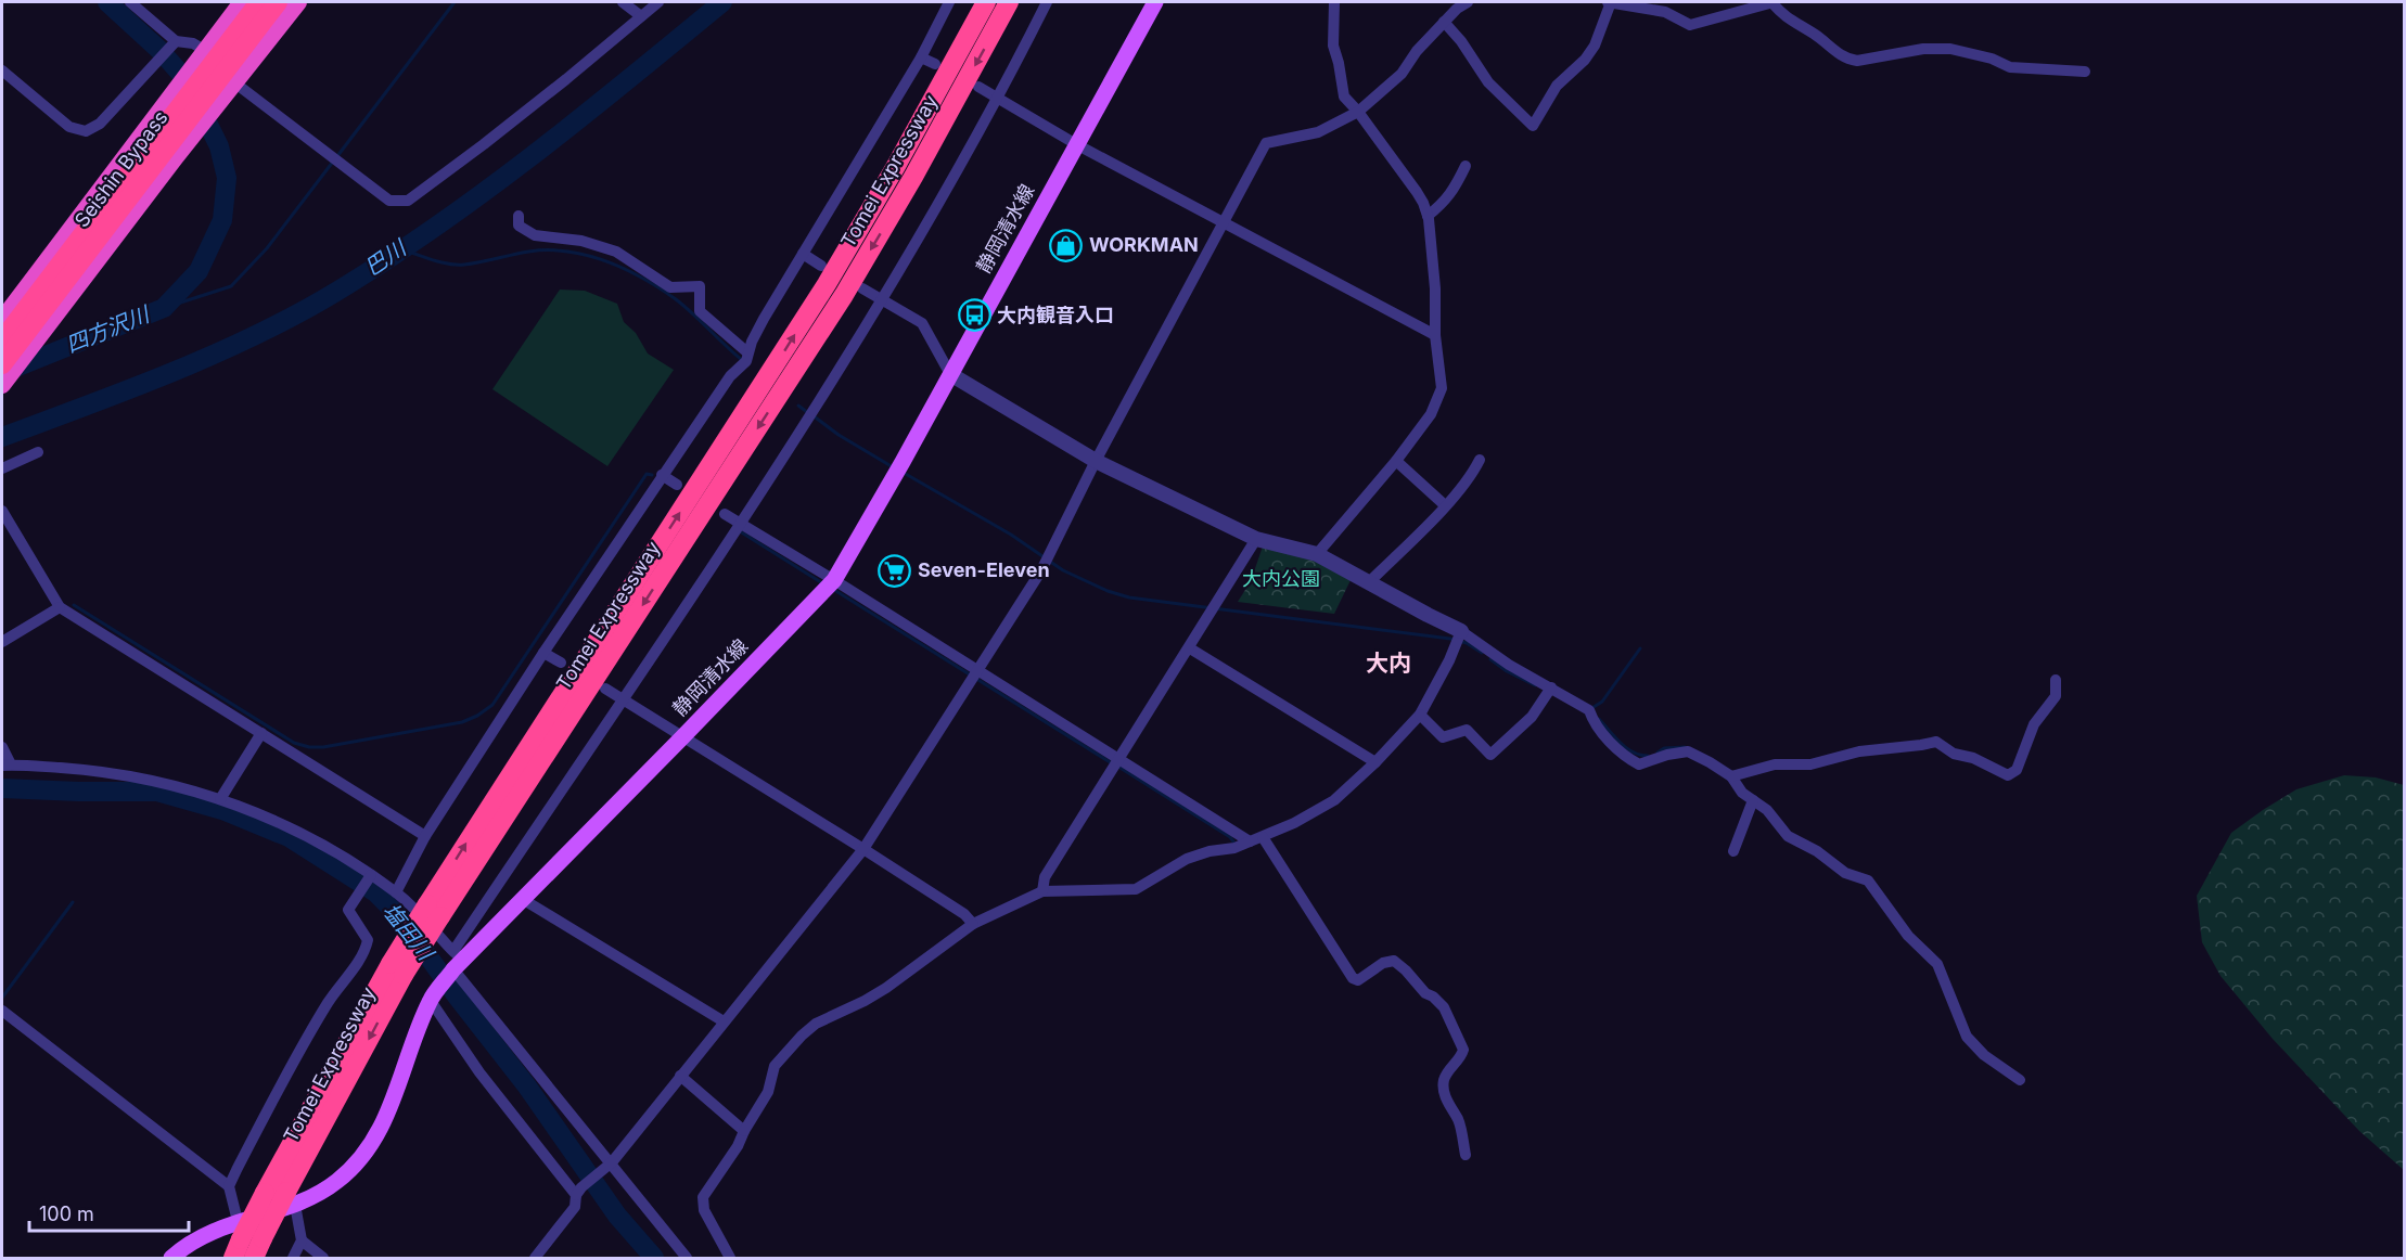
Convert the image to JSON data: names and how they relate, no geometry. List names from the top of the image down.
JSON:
{
  "streets": {
    "highway": ["Seishin Bypass", "Tomei Expressway"],
    "main road": ["静岡清水線"]
  },
  "crossings": [
    ["Tomei Expressway", "静岡清水線"]
  ],
  "districts": ["大内"],
  "water": ["巴川", "四方沢川", "塩田川"],
  "parks": ["大内公園"],
  "places": {
    "shop": ["WORKMAN"],
    "bus stop": ["大内観音入口"],
    "supermarket": ["Seven-Eleven"]
  },
  "scale_bar": "100 m"
}
